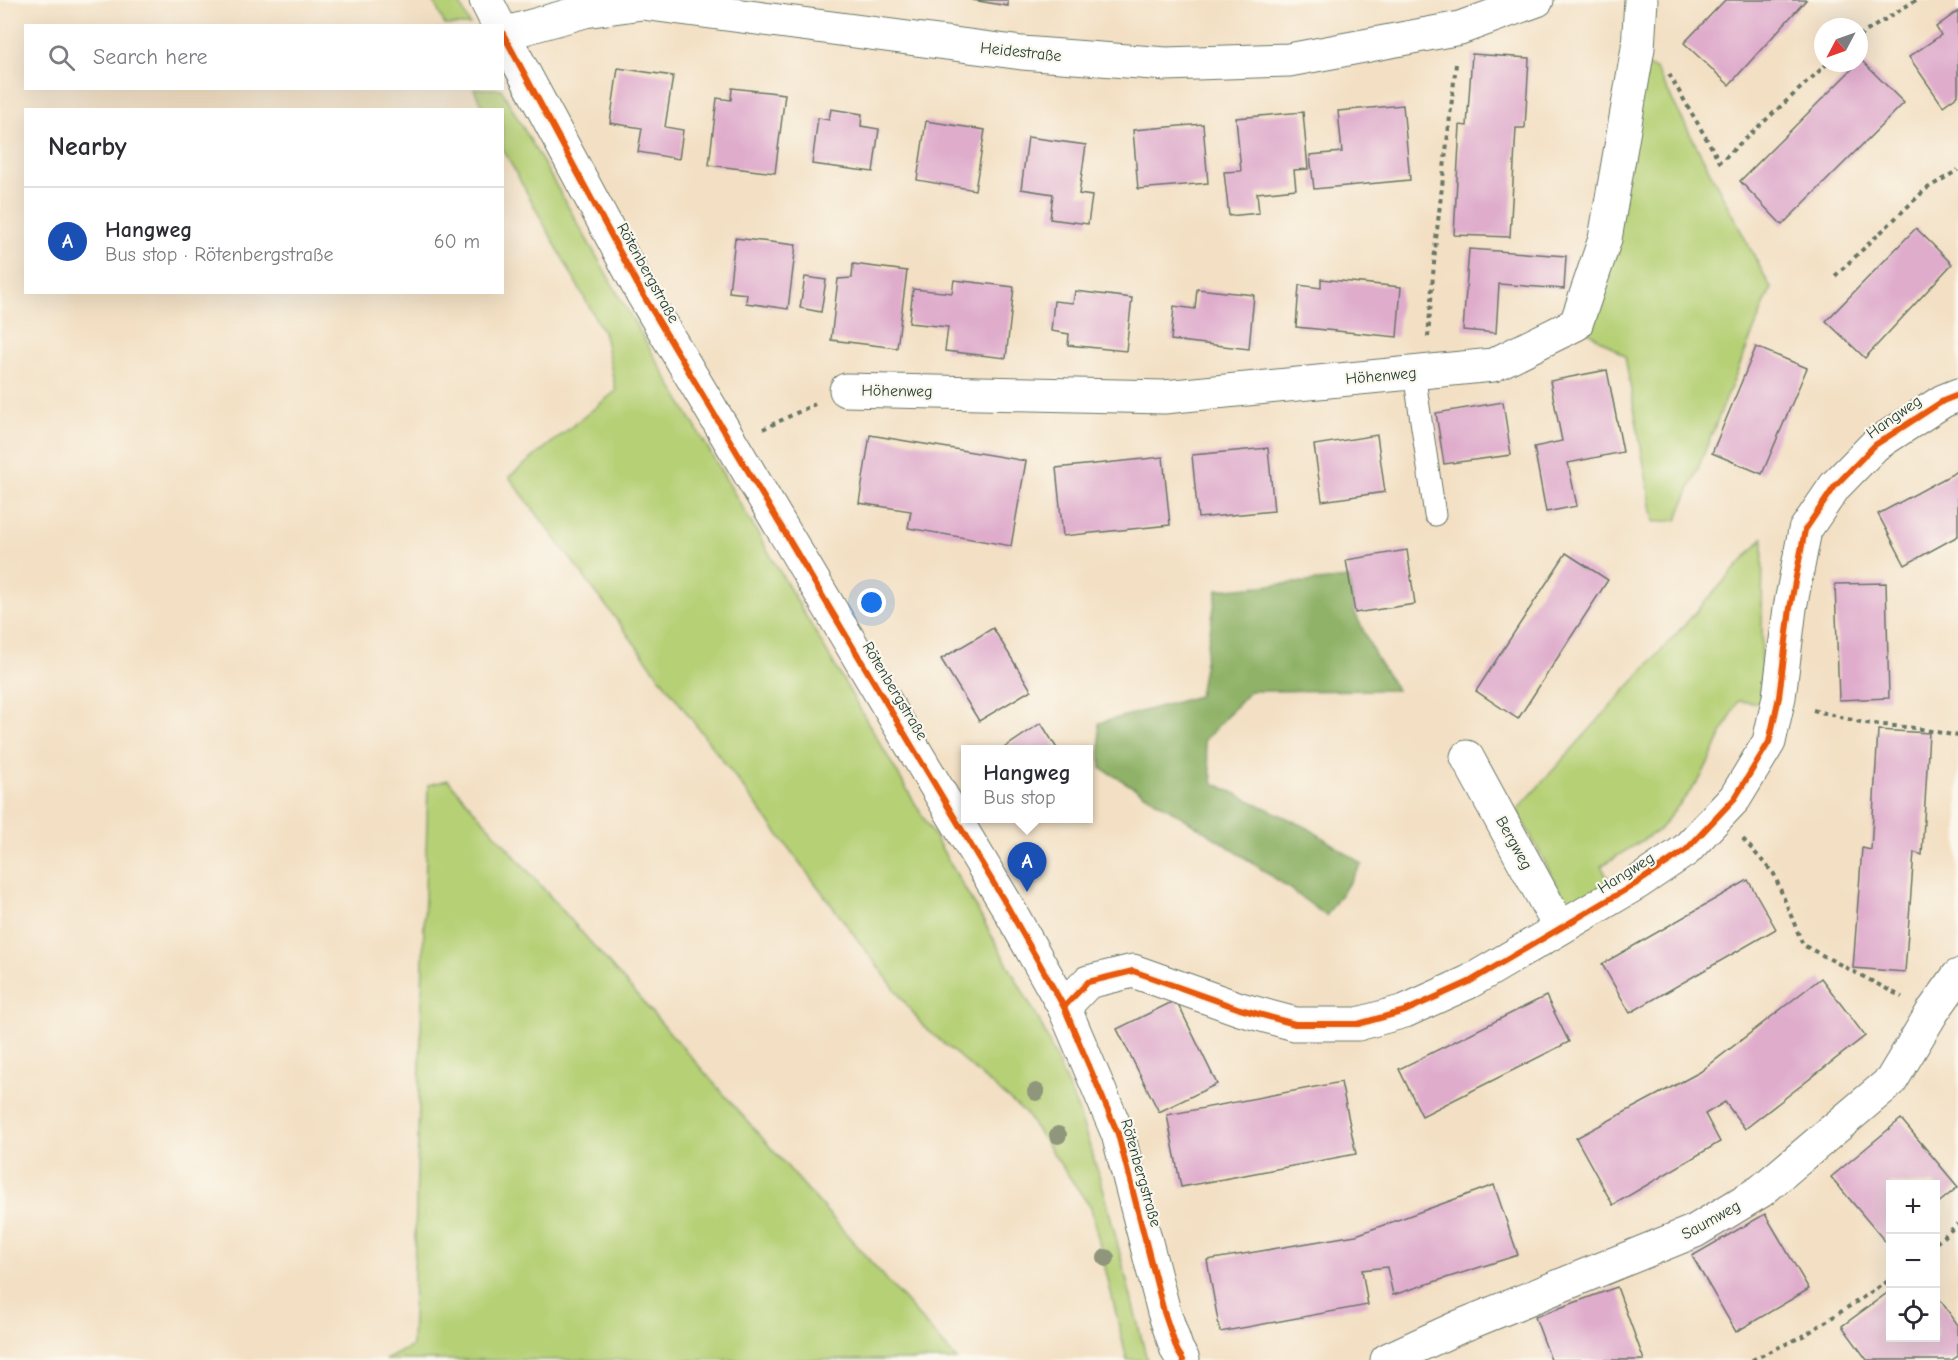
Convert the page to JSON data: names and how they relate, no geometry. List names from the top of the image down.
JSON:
{
  "streets": {
    "street": [
      "Heidestraße",
      "Rötenbergstraße",
      "Höhenweg",
      "Hangweg",
      "Bergweg",
      "Saumweg"
    ]
  },
  "crossings": [
    ["Rötenbergstraße", "Hangweg"],
    ["Hangweg", "Bergweg"]
  ],
  "north": "bottom left",
  "page": {
    "search": "Search here",
    "heading": "Nearby",
    "list": [
      {
        "mark": "A",
        "name": "Hangweg",
        "note": "Bus stop · Rötenbergstraße",
        "value": "60 m"
      }
    ],
    "popup": ["Hangweg", "Bus stop"],
    "pins": "A",
    "map_buttons": ["+", "−"]
  }
}
